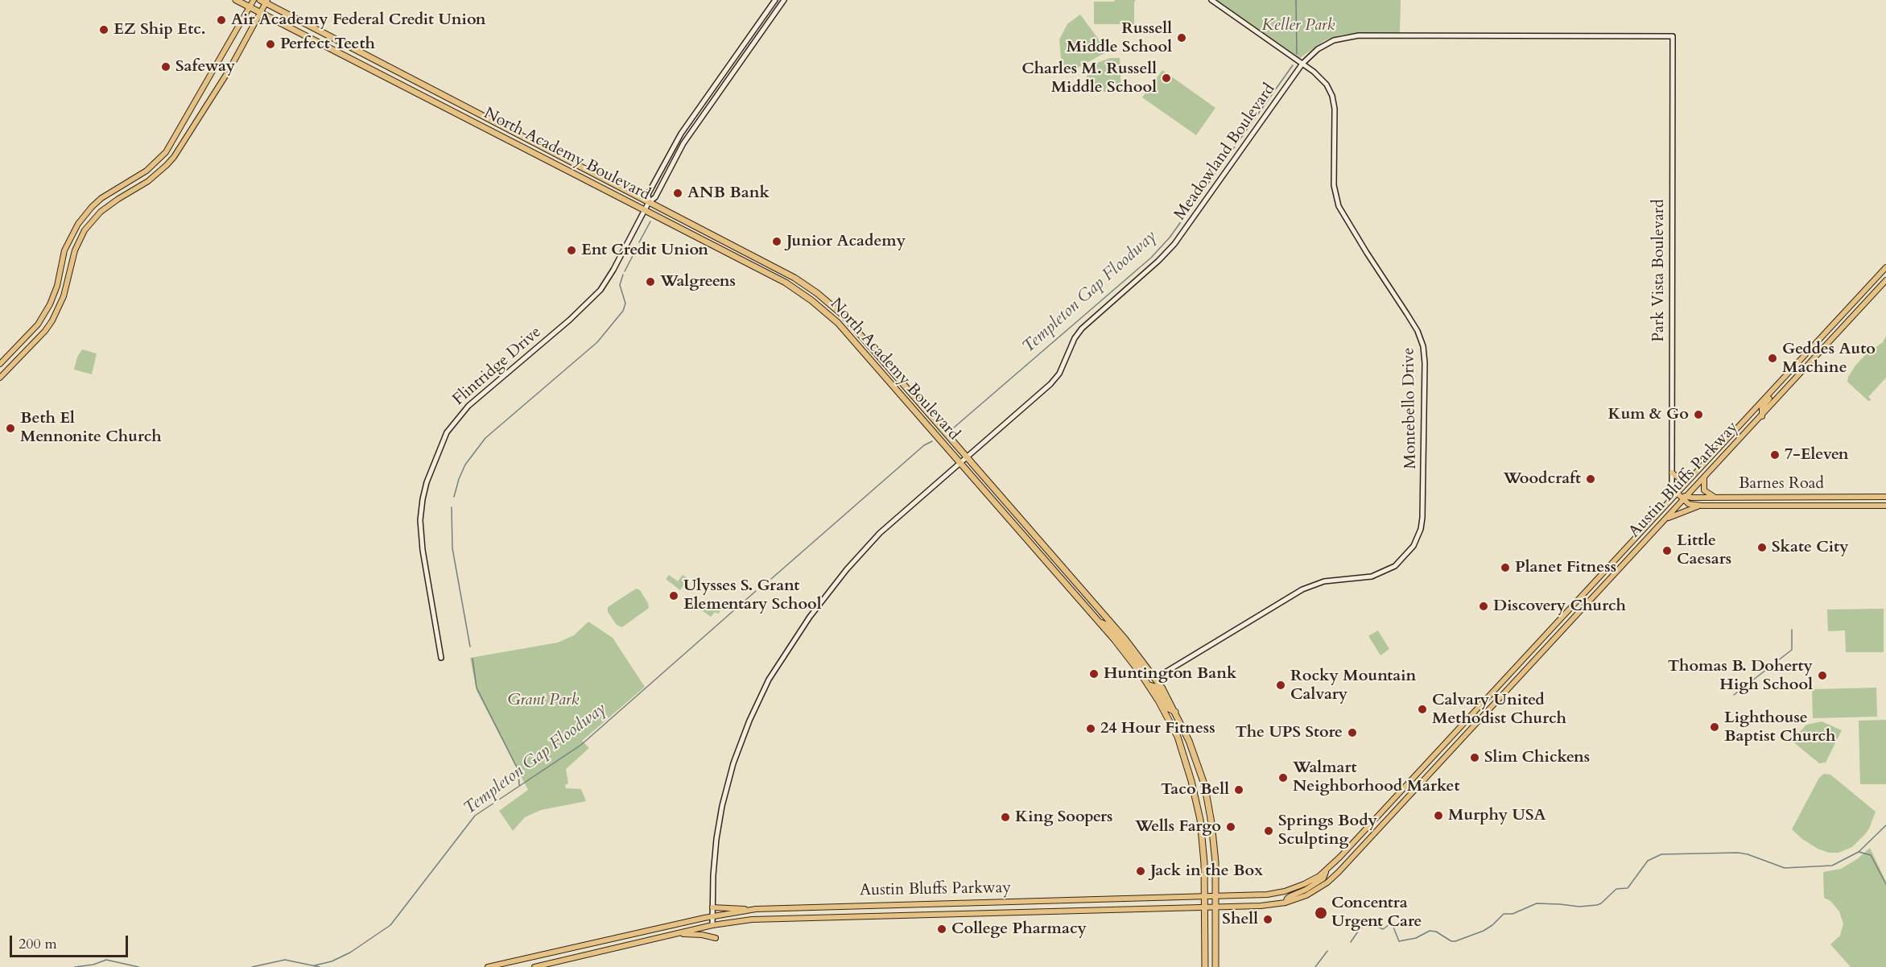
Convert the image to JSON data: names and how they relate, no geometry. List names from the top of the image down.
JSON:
{
  "streets": {
    "highway": ["North Academy Boulevard"],
    "main road": ["Park Vista Boulevard", "Austin Bluffs Parkway", "Barnes Road"],
    "street": ["Meadowland Boulevard", "Flintridge Drive", "Montebello Drive"]
  },
  "crossings": [
    ["Meadowland Boulevard", "North Academy Boulevard"],
    ["Meadowland Boulevard", "Park Vista Boulevard"],
    ["Meadowland Boulevard", "Montebello Drive"],
    ["Meadowland Boulevard", "Austin Bluffs Parkway"],
    ["North Academy Boulevard", "Flintridge Drive"],
    ["North Academy Boulevard", "Montebello Drive"],
    ["North Academy Boulevard", "Austin Bluffs Parkway"],
    ["Park Vista Boulevard", "Austin Bluffs Parkway"],
    ["Park Vista Boulevard", "Barnes Road"],
    ["Austin Bluffs Parkway", "Barnes Road"]
  ],
  "water": ["Templeton Gap Floodway"],
  "parks": ["Keller Park", "Grant Park"],
  "places": [
    "Air Academy Federal Credit Union",
    "EZ Ship Etc.",
    "Russell Middle School",
    "Perfect Teeth",
    "Safeway",
    "Charles M. Russell Middle School",
    "ANB Bank",
    "Junior Academy",
    "Ent Credit Union",
    "Walgreens",
    "Geddes Auto Machine",
    "Kum & Go",
    "Beth El Mennonite Church",
    "7-Eleven",
    "Woodcraft",
    "Skate City",
    "Little Caesars",
    "Planet Fitness",
    "Ulysses S. Grant Elementary School",
    "Discovery Church",
    "Huntington Bank",
    "Thomas B. Doherty High School",
    "Rocky Mountain Calvary",
    "Calvary United Methodist Church",
    "Lighthouse Baptist Church",
    "24 Hour Fitness",
    "The UPS Store",
    "Slim Chickens",
    "Walmart Neighborhood Market",
    "Taco Bell",
    "Murphy USA",
    "King Soopers",
    "Wells Fargo",
    "Springs Body Sculpting",
    "Jack in the Box",
    "Concentra Urgent Care",
    "Shell",
    "College Pharmacy"
  ],
  "scale_bar": "200 m"
}
